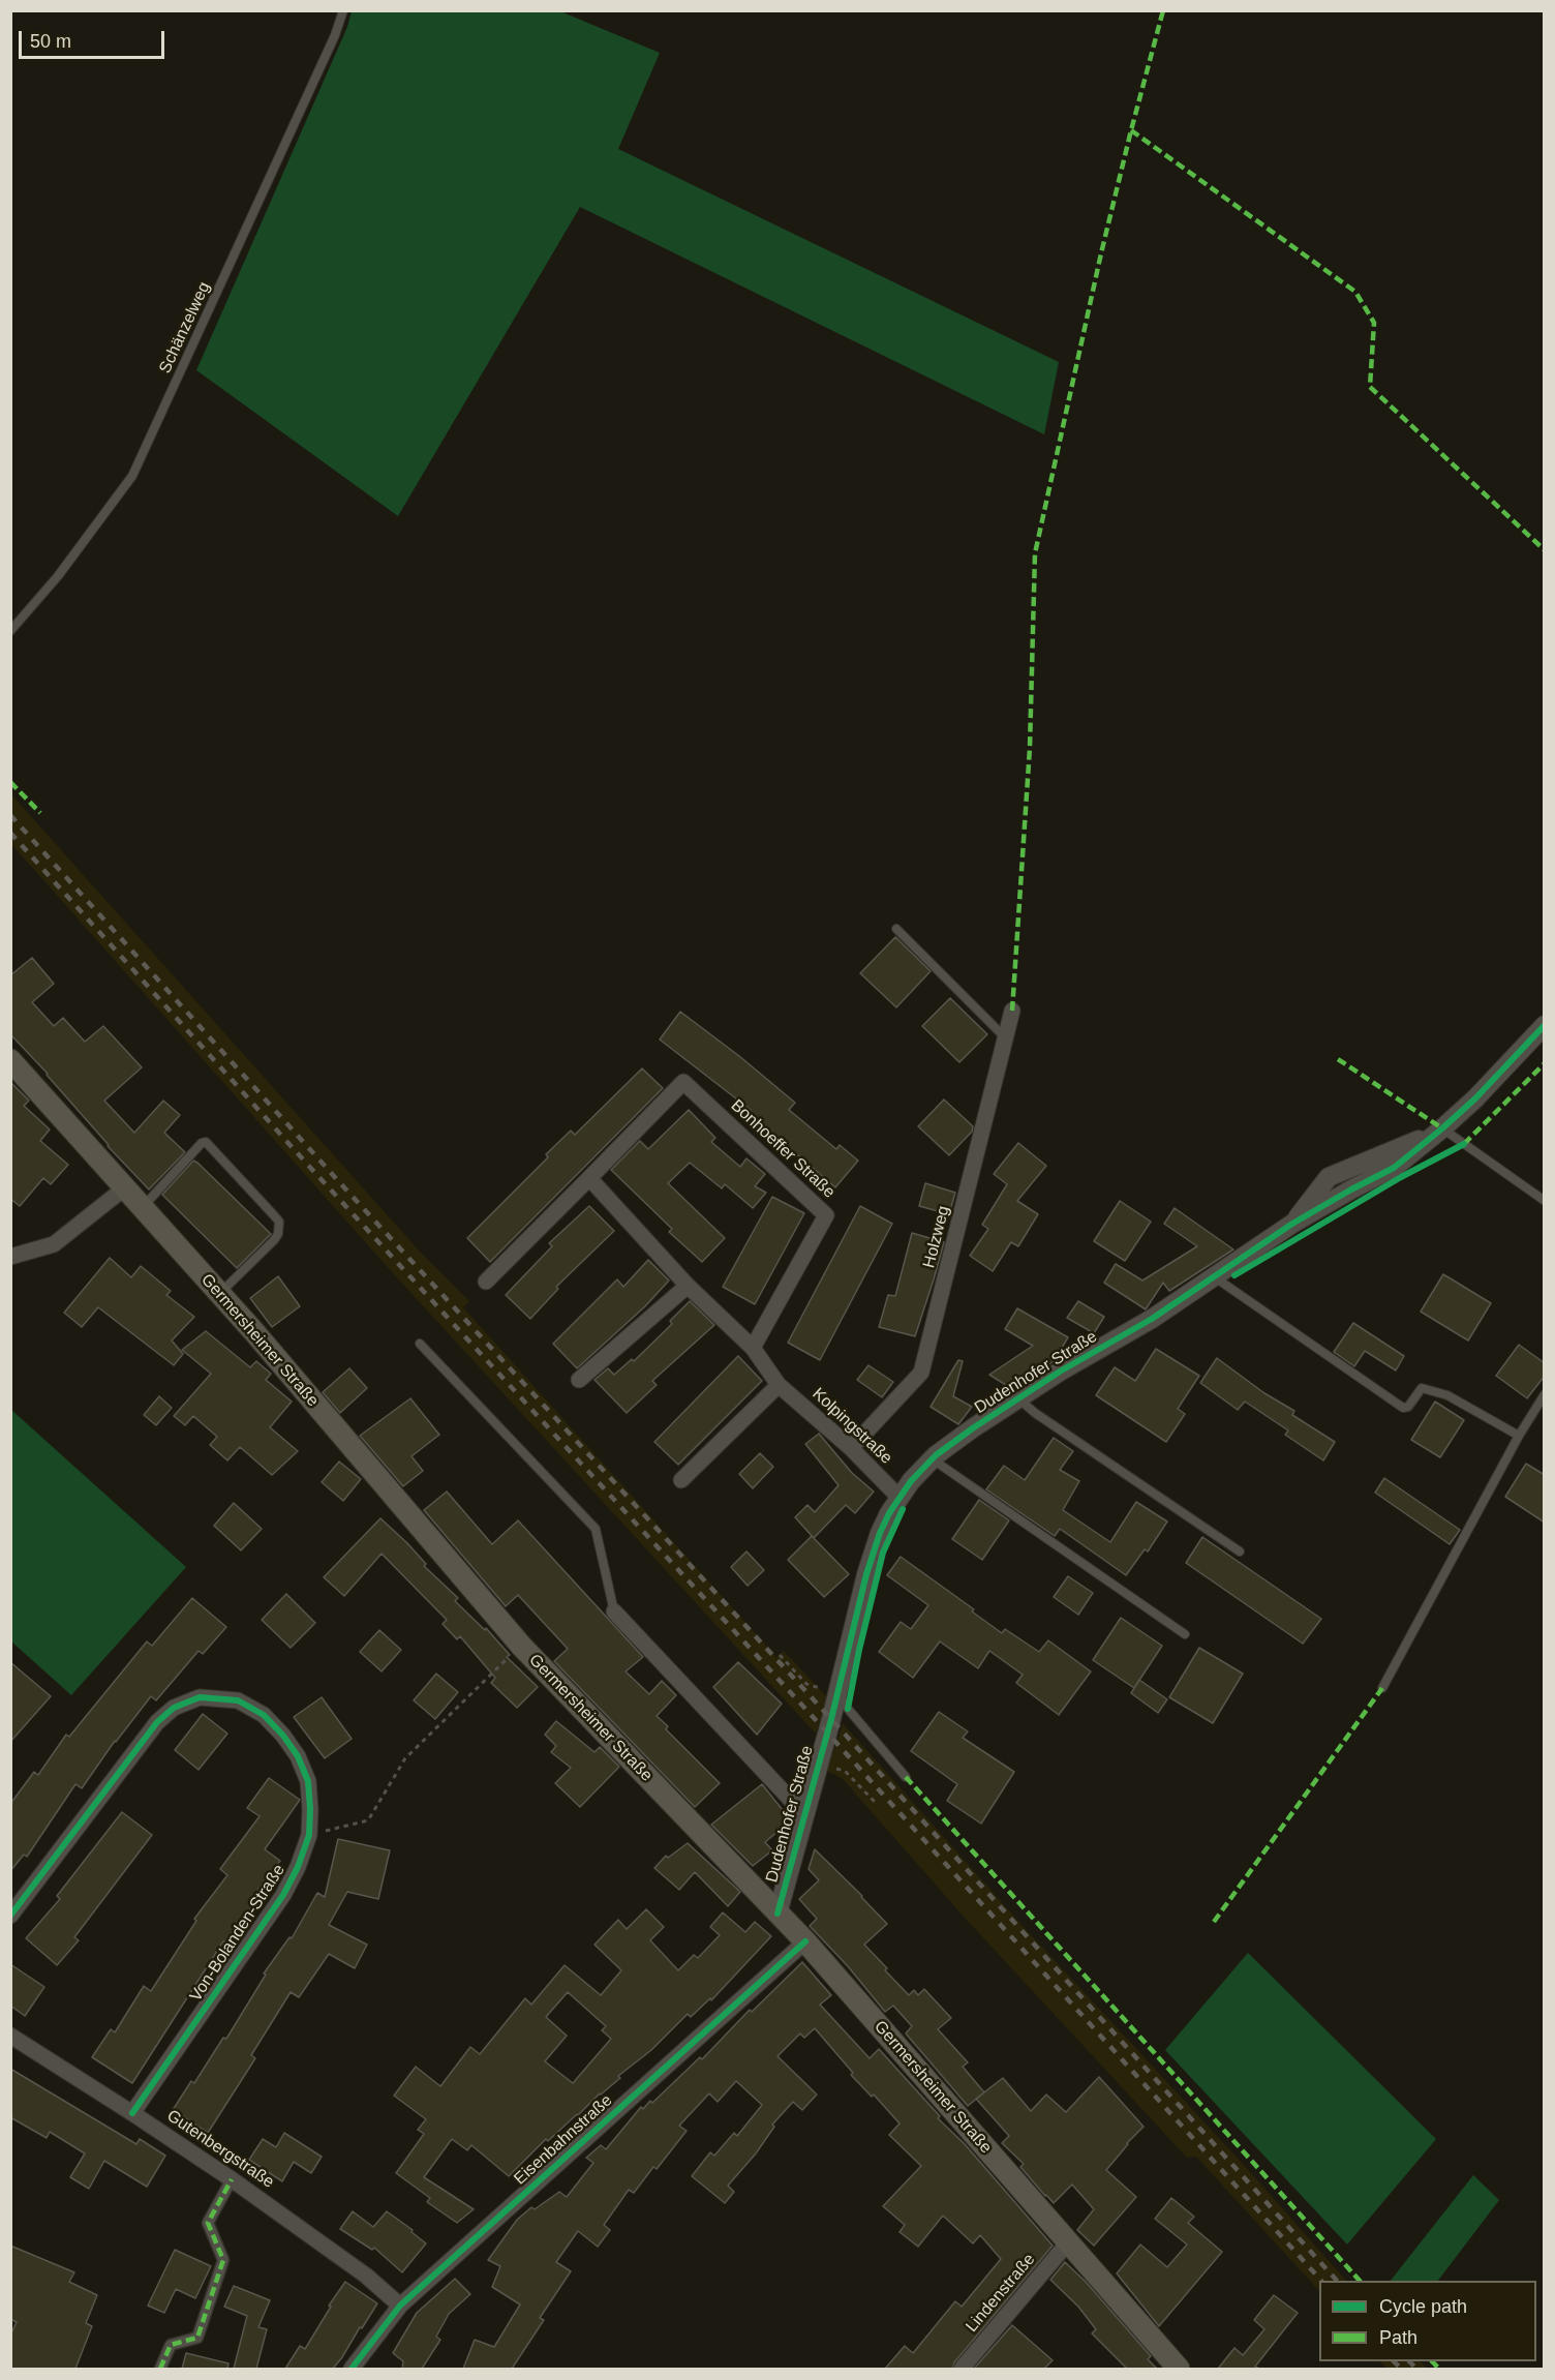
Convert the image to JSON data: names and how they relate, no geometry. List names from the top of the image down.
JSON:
{
  "streets": {
    "main road": ["Germersheimer Straße"],
    "street": [
      "Bonhoeffer Straße",
      "Holzweg",
      "Dudenhofer Straße",
      "Kolpingstraße",
      "Von-Bolanden-Straße",
      "Eisenbahnstraße",
      "Gutenbergstraße",
      "Lindenstraße"
    ],
    "lane": ["Schänzelweg"]
  },
  "crossings": [
    ["Bonhoeffer Straße", "Kolpingstraße"],
    ["Holzweg", "Kolpingstraße"],
    ["Germersheimer Straße", "Dudenhofer Straße"],
    ["Germersheimer Straße", "Eisenbahnstraße"],
    ["Germersheimer Straße", "Lindenstraße"],
    ["Dudenhofer Straße", "Kolpingstraße"],
    ["Von-Bolanden-Straße", "Gutenbergstraße"],
    ["Eisenbahnstraße", "Gutenbergstraße"]
  ],
  "legend": ["Cycle path", "Path"],
  "scale_bar": "50 m"
}
